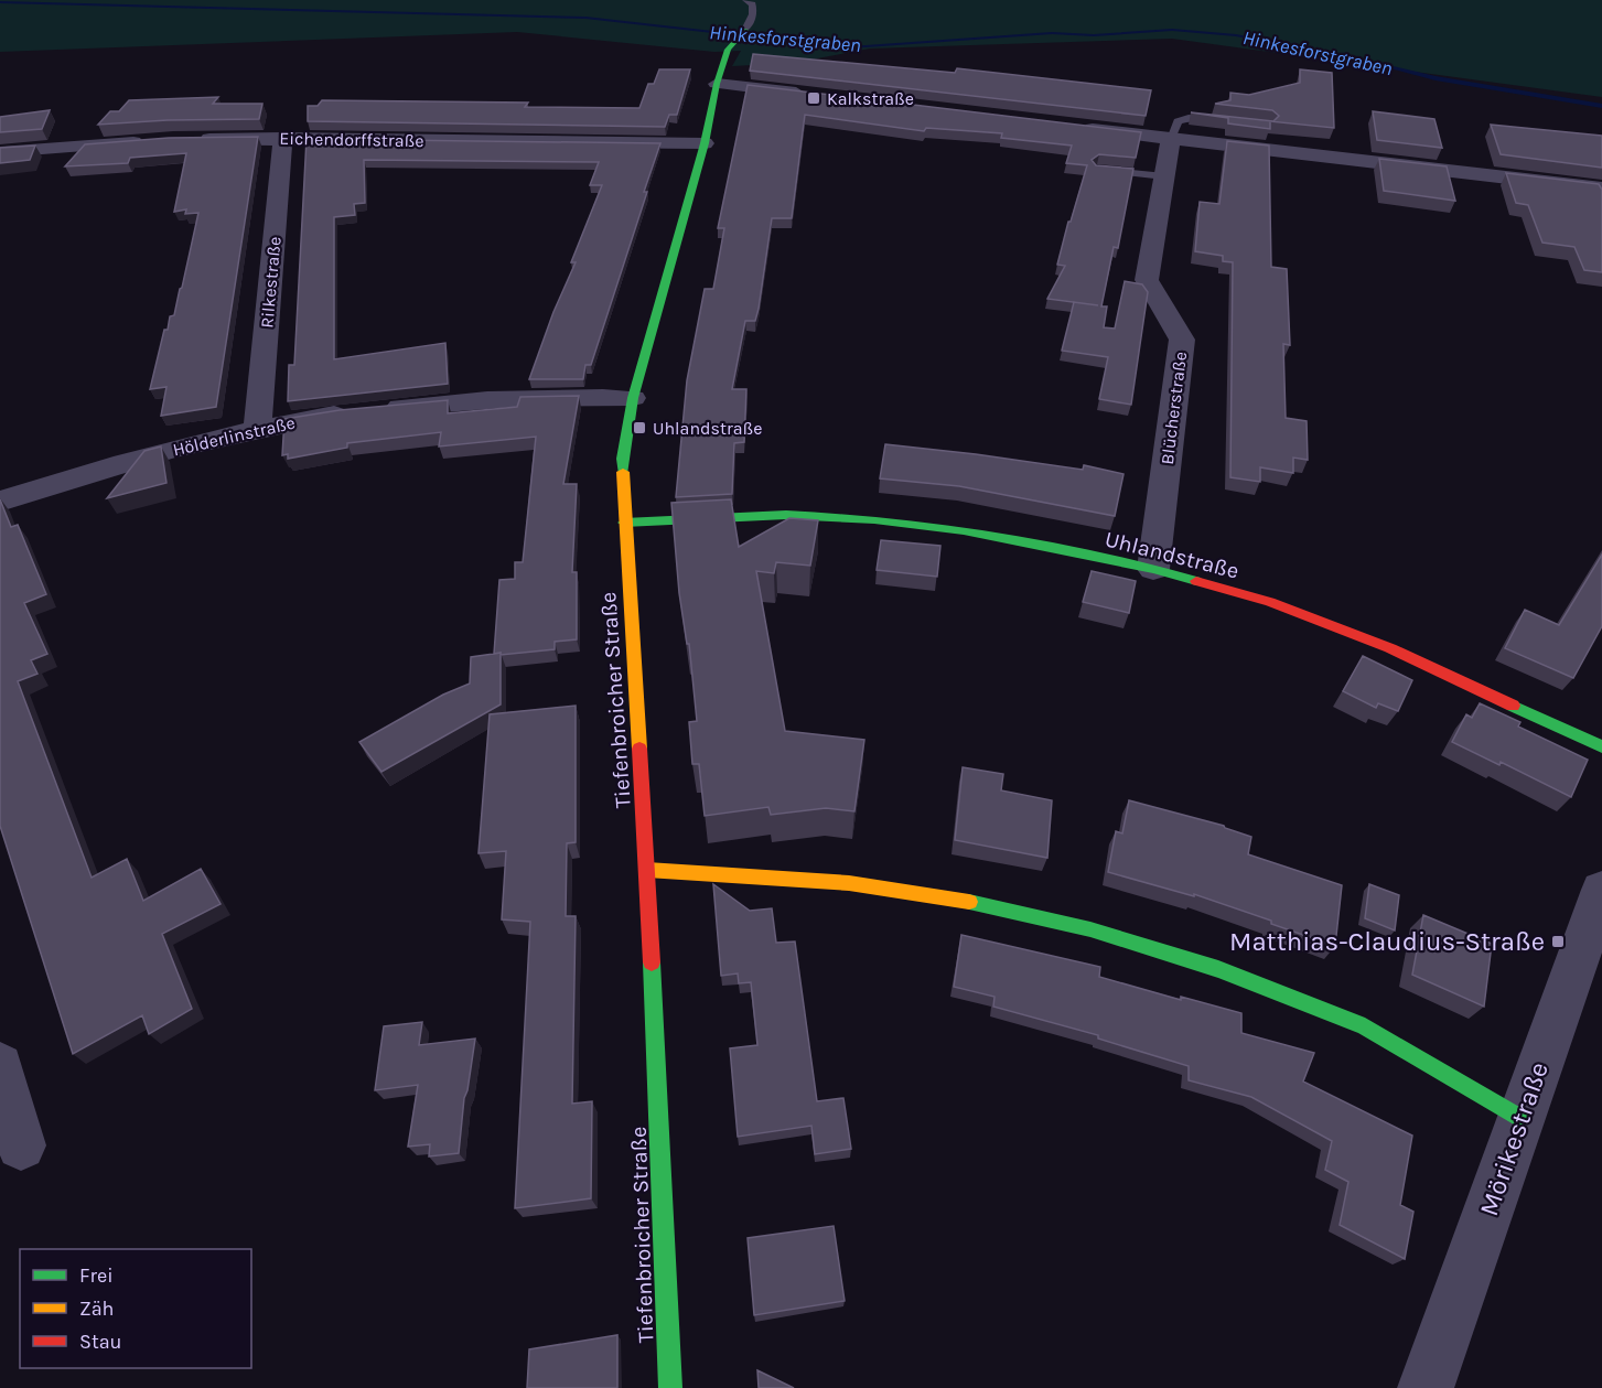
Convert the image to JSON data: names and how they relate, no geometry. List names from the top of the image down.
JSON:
{
  "streets": {
    "street": [
      "Eichendorffstraße",
      "Rilkestraße",
      "Blücherstraße",
      "Hölderlinstraße",
      "Uhlandstraße",
      "Tiefenbroicher Straße",
      "Mörikestraße"
    ]
  },
  "crossings": [
    ["Eichendorffstraße", "Rilkestraße"],
    ["Eichendorffstraße", "Tiefenbroicher Straße"],
    ["Rilkestraße", "Hölderlinstraße"],
    ["Blücherstraße", "Uhlandstraße"],
    ["Hölderlinstraße", "Tiefenbroicher Straße"],
    ["Uhlandstraße", "Tiefenbroicher Straße"]
  ],
  "water": ["Hinkesforstgraben"],
  "places": {
    "transit": ["Kalkstraße", "Uhlandstraße", "Matthias-Claudius-Straße"]
  },
  "legend": ["Frei", "Zäh", "Stau"]
}
